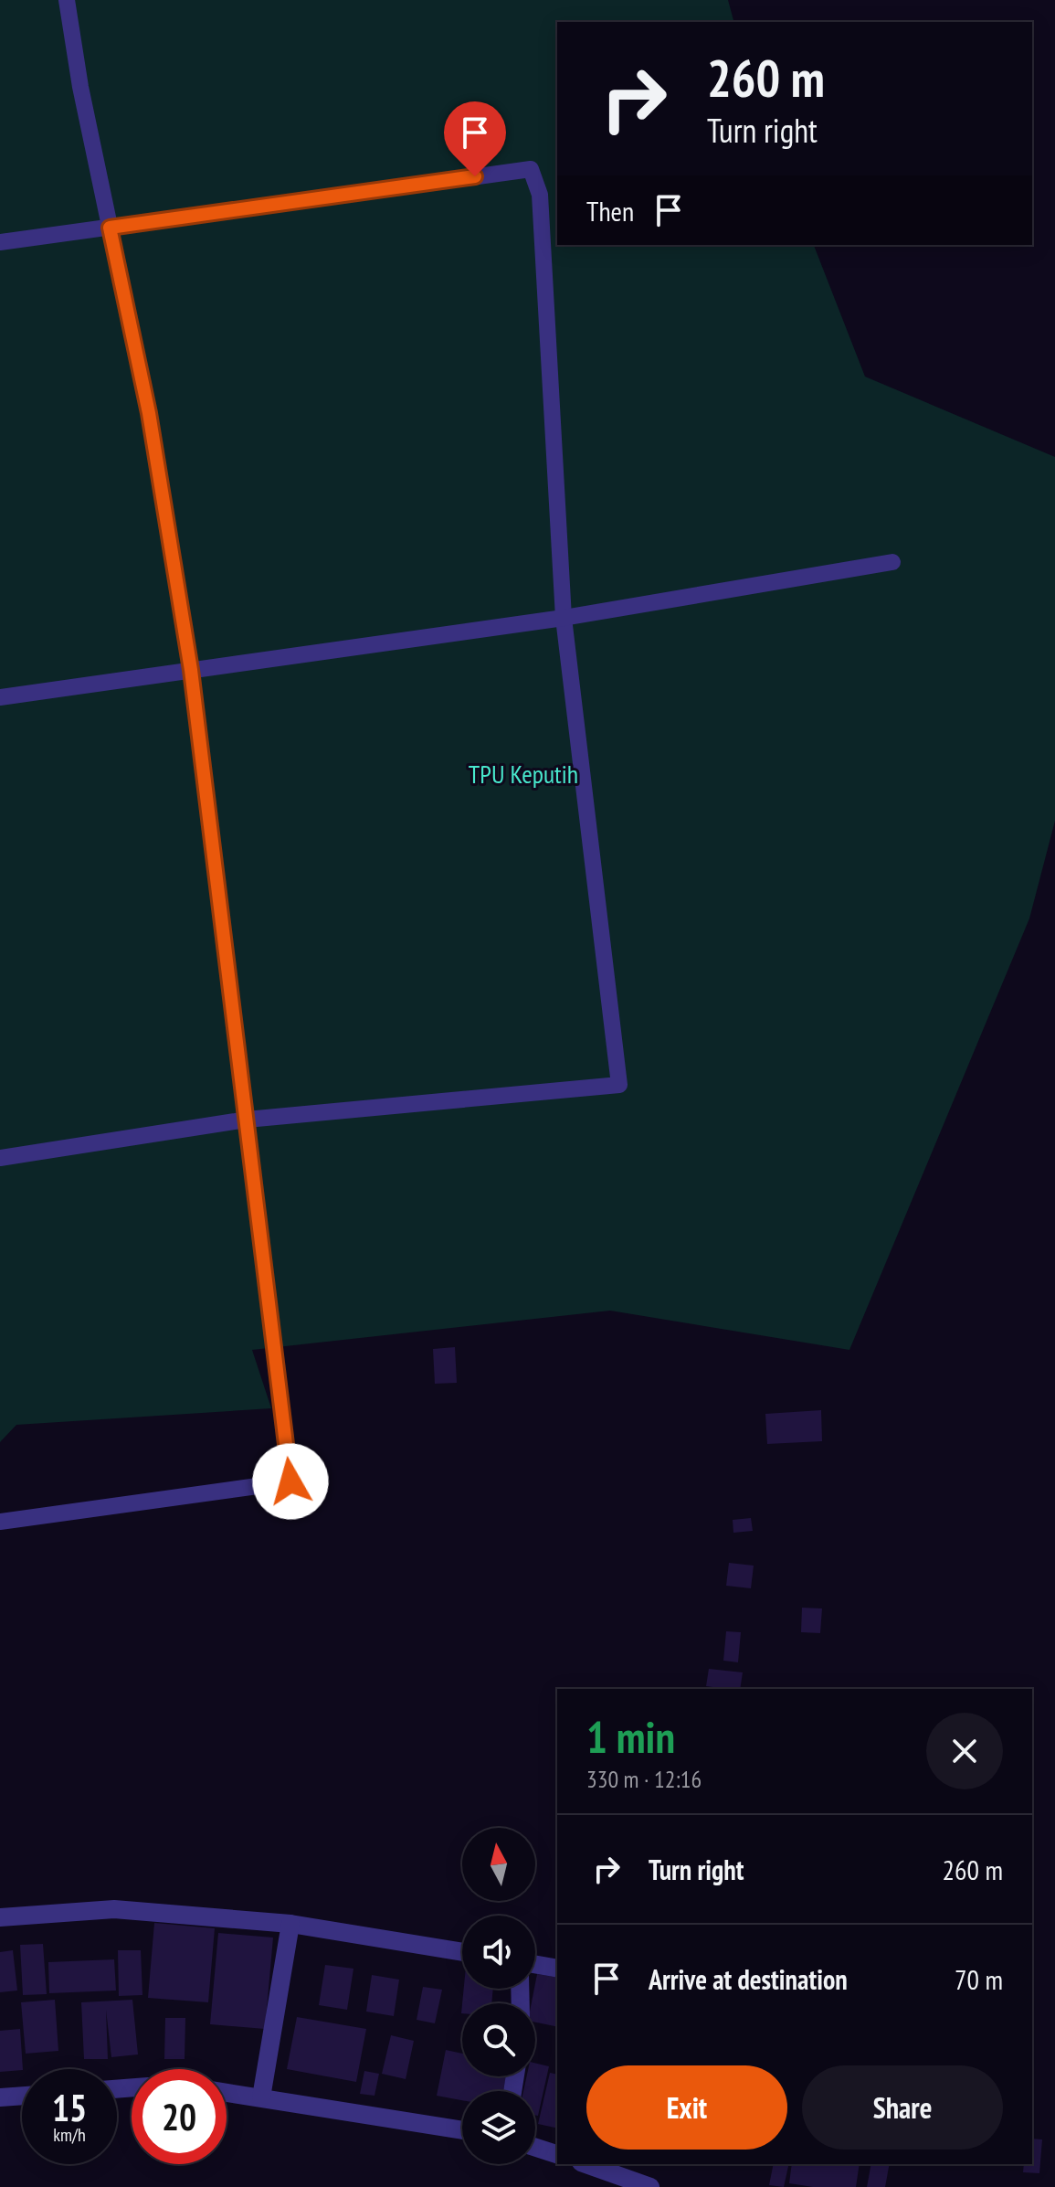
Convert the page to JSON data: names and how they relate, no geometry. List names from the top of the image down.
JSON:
{
  "parks": ["TPU Keputih"],
  "north": "top",
  "page": {
    "turn": ["260 m", "Turn right"],
    "then": "Then",
    "heading": ["1 min", "330 m · 12:16"],
    "list": [
      {
        "name": "Turn right",
        "value": "260 m"
      },
      {
        "name": "Arrive at destination",
        "value": "70 m"
      }
    ],
    "buttons": ["Exit", "Share"],
    "speed": "15 km/h",
    "limit": "20"
  }
}
